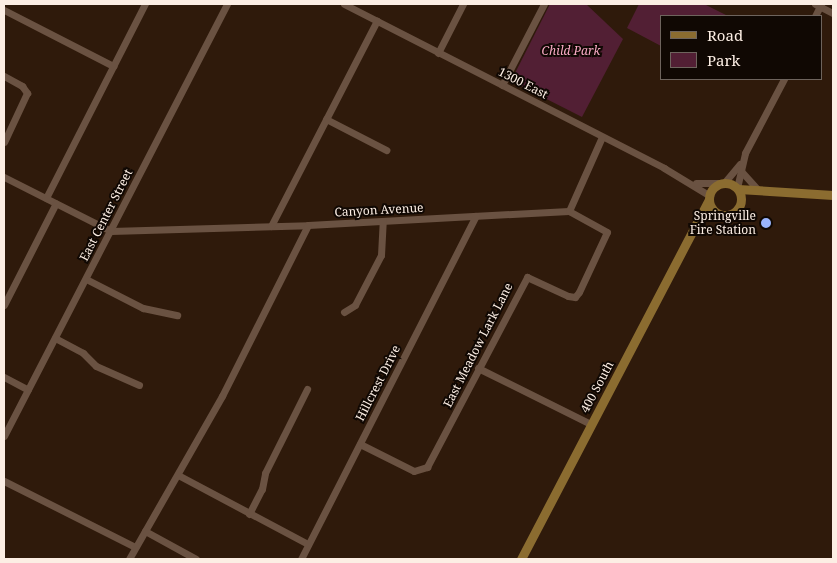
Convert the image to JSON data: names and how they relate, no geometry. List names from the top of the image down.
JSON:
{
  "streets": {
    "main road": ["400 South"],
    "street": [
      "1300 East",
      "Canyon Avenue",
      "East Center Street",
      "East Meadow Lark Lane",
      "Hillcrest Drive"
    ]
  },
  "crossings": [
    ["1300 East", "400 South"],
    ["Canyon Avenue", "East Center Street"],
    ["Canyon Avenue", "East Meadow Lark Lane"],
    ["Canyon Avenue", "Hillcrest Drive"],
    ["East Meadow Lark Lane", "Hillcrest Drive"]
  ],
  "parks": ["Child Park"],
  "places": ["Springville Fire Station"],
  "legend": ["Road", "Park"]
}
